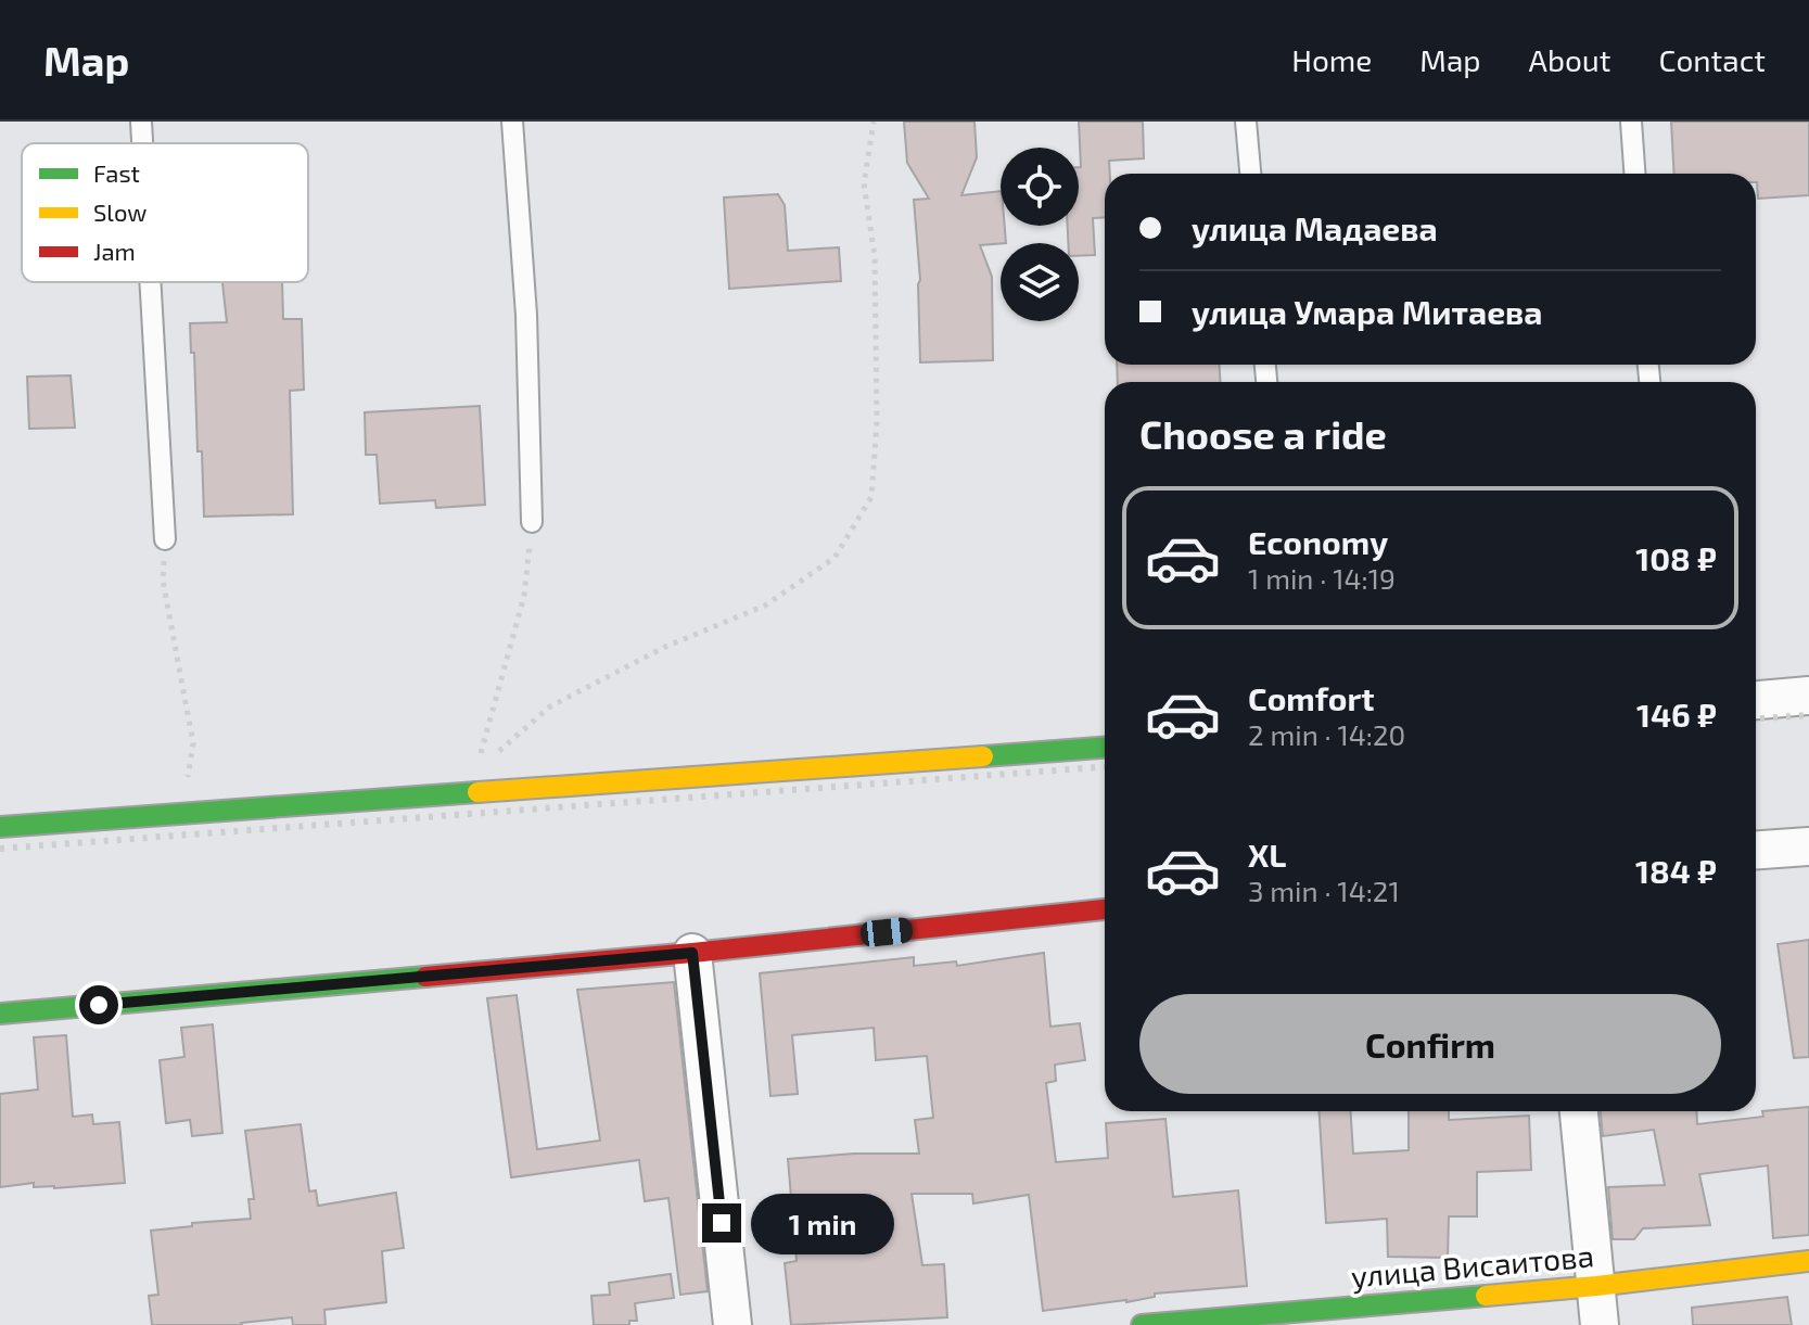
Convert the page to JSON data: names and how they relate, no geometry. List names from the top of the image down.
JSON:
{
  "streets": {
    "street": ["улица Висаитова"]
  },
  "legend": ["Fast", "Slow", "Jam"],
  "page": {
    "header": "Map",
    "nav": [
      "Home",
      "Map",
      "About",
      "Contact"
    ],
    "banner": ["улица Мадаева", "улица Умара Митаева"],
    "heading": "Choose a ride",
    "list": [
      {
        "name": "Economy",
        "note": "1 min · 14:19",
        "value": "108 ₽"
      },
      {
        "name": "Comfort",
        "note": "2 min · 14:20",
        "value": "146 ₽"
      },
      {
        "name": "XL",
        "note": "3 min · 14:21",
        "value": "184 ₽"
      }
    ],
    "buttons": "Confirm",
    "bubble": "1 min"
  }
}
